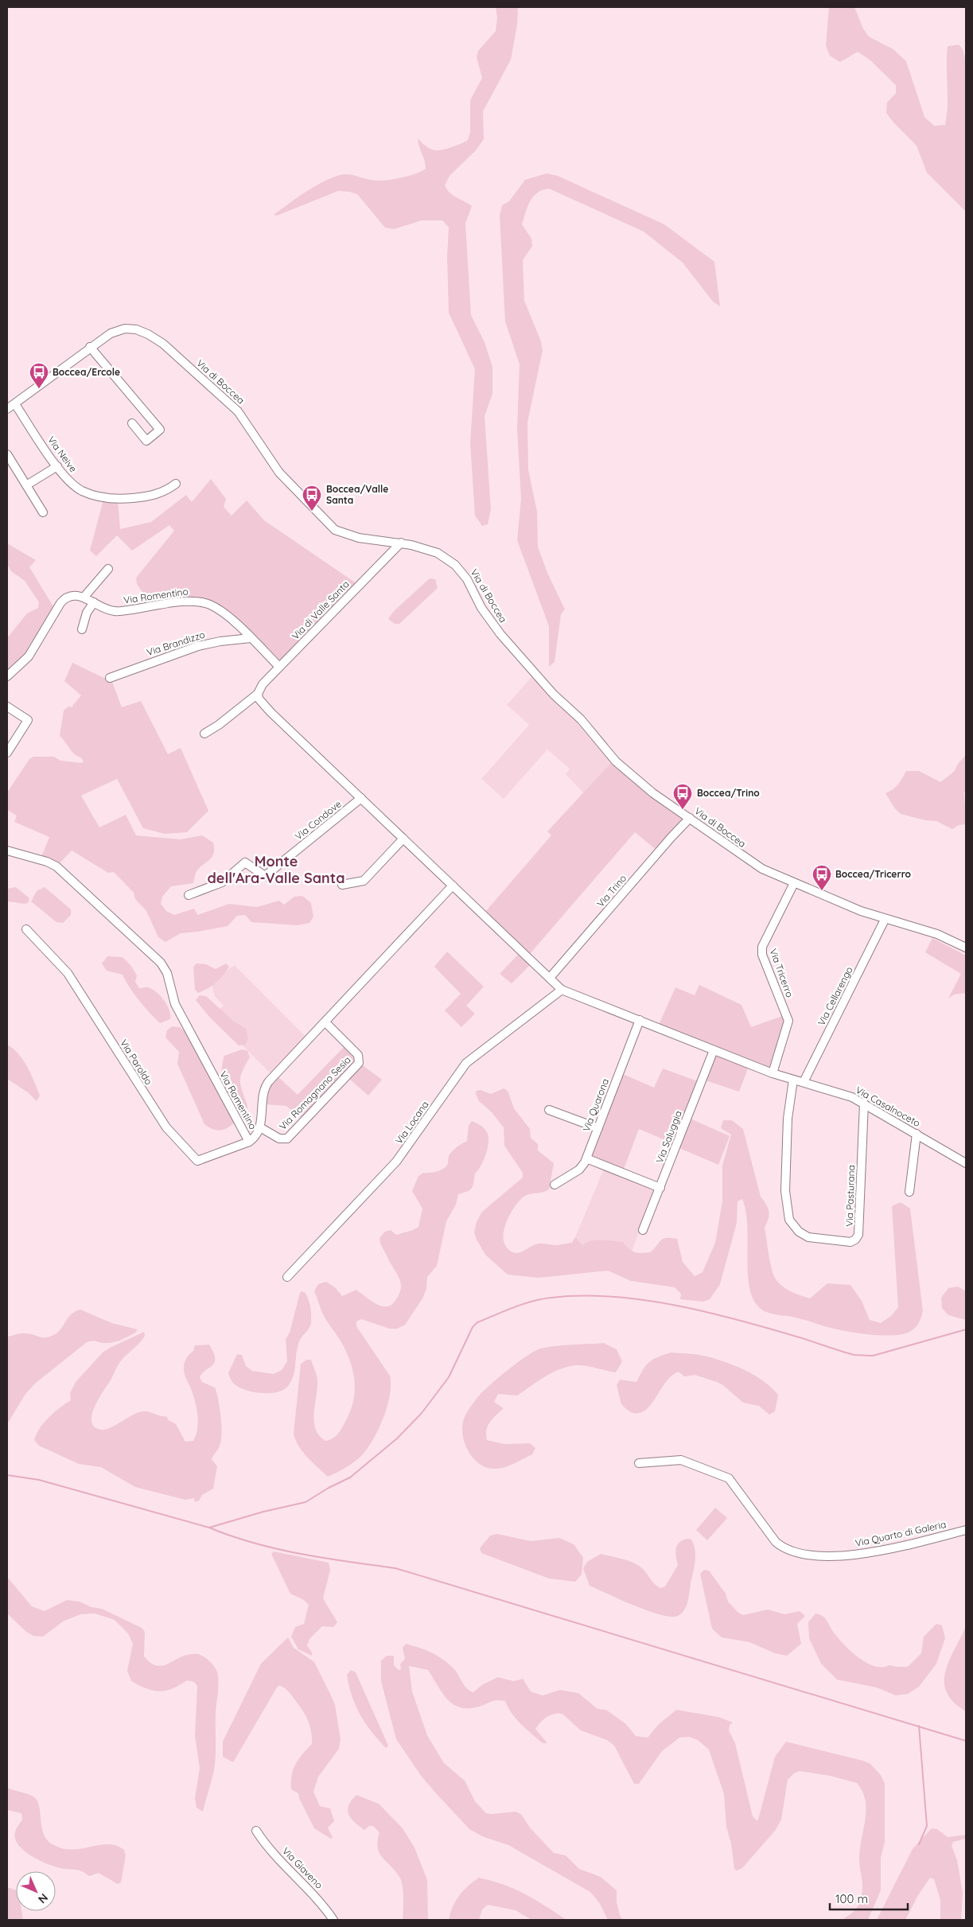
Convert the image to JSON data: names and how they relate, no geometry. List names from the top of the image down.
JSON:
{
  "streets": {
    "street": [
      "Via di Boccea",
      "Via Neive",
      "Via Romentino",
      "Via di Valle Santa",
      "Via Brandizzo",
      "Via Condove",
      "Via Trino",
      "Via Tricerro",
      "Via Cellarengo",
      "Via Paroldo",
      "Via Romagnano Sesia",
      "Via Quarona",
      "Via Casalnoceto",
      "Via Locana",
      "Via Saluggia",
      "Via Pasturana",
      "Via Quarto di Galeria",
      "Via Giaveno"
    ]
  },
  "crossings": [
    ["Via di Boccea", "Via Neive"],
    ["Via di Boccea", "Via di Valle Santa"],
    ["Via di Boccea", "Via Trino"],
    ["Via di Boccea", "Via Tricerro"],
    ["Via di Boccea", "Via Cellarengo"],
    ["Via Romentino", "Via di Valle Santa"],
    ["Via Romentino", "Via Brandizzo"],
    ["Via Romentino", "Via Paroldo"],
    ["Via Romentino", "Via Romagnano Sesia"],
    ["Via Tricerro", "Via Casalnoceto"],
    ["Via Cellarengo", "Via Casalnoceto"],
    ["Via Quarona", "Via Casalnoceto"],
    ["Via Casalnoceto", "Via Locana"],
    ["Via Casalnoceto", "Via Saluggia"],
    ["Via Casalnoceto", "Via Pasturana"]
  ],
  "districts": ["Monte dell'Ara-Valle Santa"],
  "places": {
    "bus stop": [
      "Boccea/Ercole",
      "Boccea/Valle Santa",
      "Boccea/Trino",
      "Boccea/Tricerro"
    ]
  },
  "scale_bar": "100 m",
  "north": "bottom right"
}
